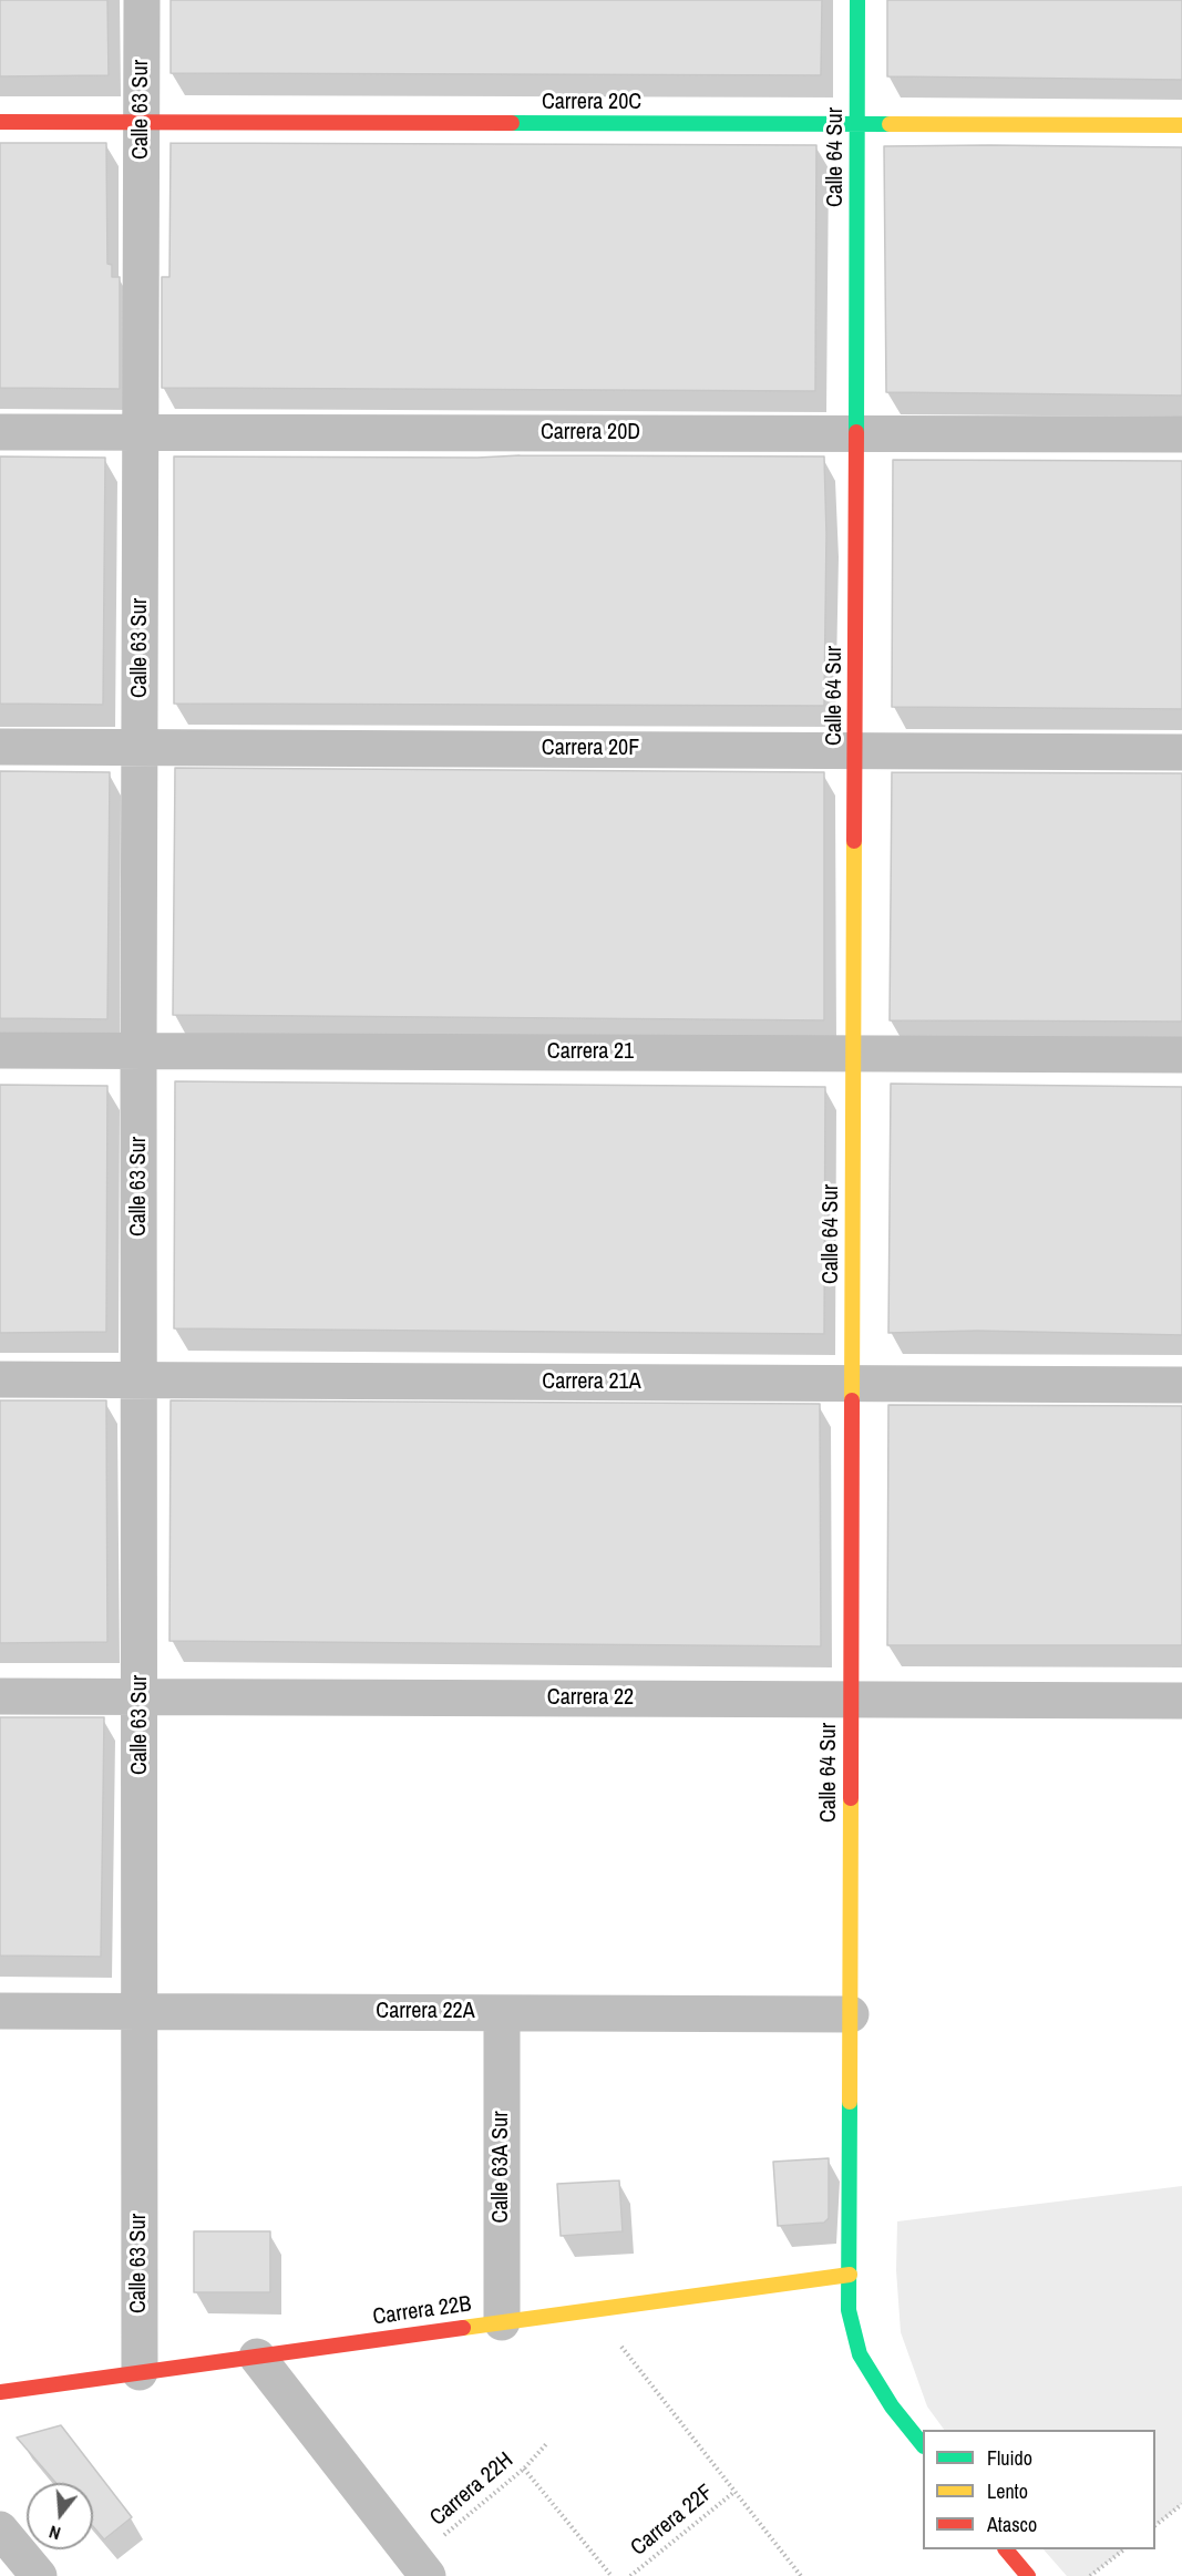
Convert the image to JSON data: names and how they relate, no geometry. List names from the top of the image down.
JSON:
{
  "streets": {
    "street": [
      "Carrera 20C",
      "Calle 63 Sur",
      "Calle 64 Sur",
      "Carrera 20D",
      "Carrera 20F",
      "Carrera 21",
      "Carrera 21A",
      "Carrera 22",
      "Carrera 22A",
      "Calle 63A Sur",
      "Carrera 22B"
    ],
    "path": ["Carrera 22H", "Carrera 22F"]
  },
  "crossings": [
    ["Carrera 20C", "Calle 63 Sur"],
    ["Carrera 20C", "Calle 64 Sur"],
    ["Calle 63 Sur", "Carrera 20D"],
    ["Calle 63 Sur", "Carrera 20F"],
    ["Calle 63 Sur", "Carrera 21"],
    ["Calle 63 Sur", "Carrera 21A"],
    ["Calle 63 Sur", "Carrera 22"],
    ["Calle 63 Sur", "Carrera 22A"],
    ["Calle 63 Sur", "Carrera 22B"],
    ["Calle 64 Sur", "Carrera 20D"],
    ["Calle 64 Sur", "Carrera 20F"],
    ["Calle 64 Sur", "Carrera 21"],
    ["Calle 64 Sur", "Carrera 21A"],
    ["Calle 64 Sur", "Carrera 22"],
    ["Calle 64 Sur", "Carrera 22A"],
    ["Calle 64 Sur", "Carrera 22B"],
    ["Carrera 22A", "Calle 63A Sur"],
    ["Calle 63A Sur", "Carrera 22B"]
  ],
  "legend": ["Fluido", "Lento", "Atasco"],
  "north": "bottom"
}
